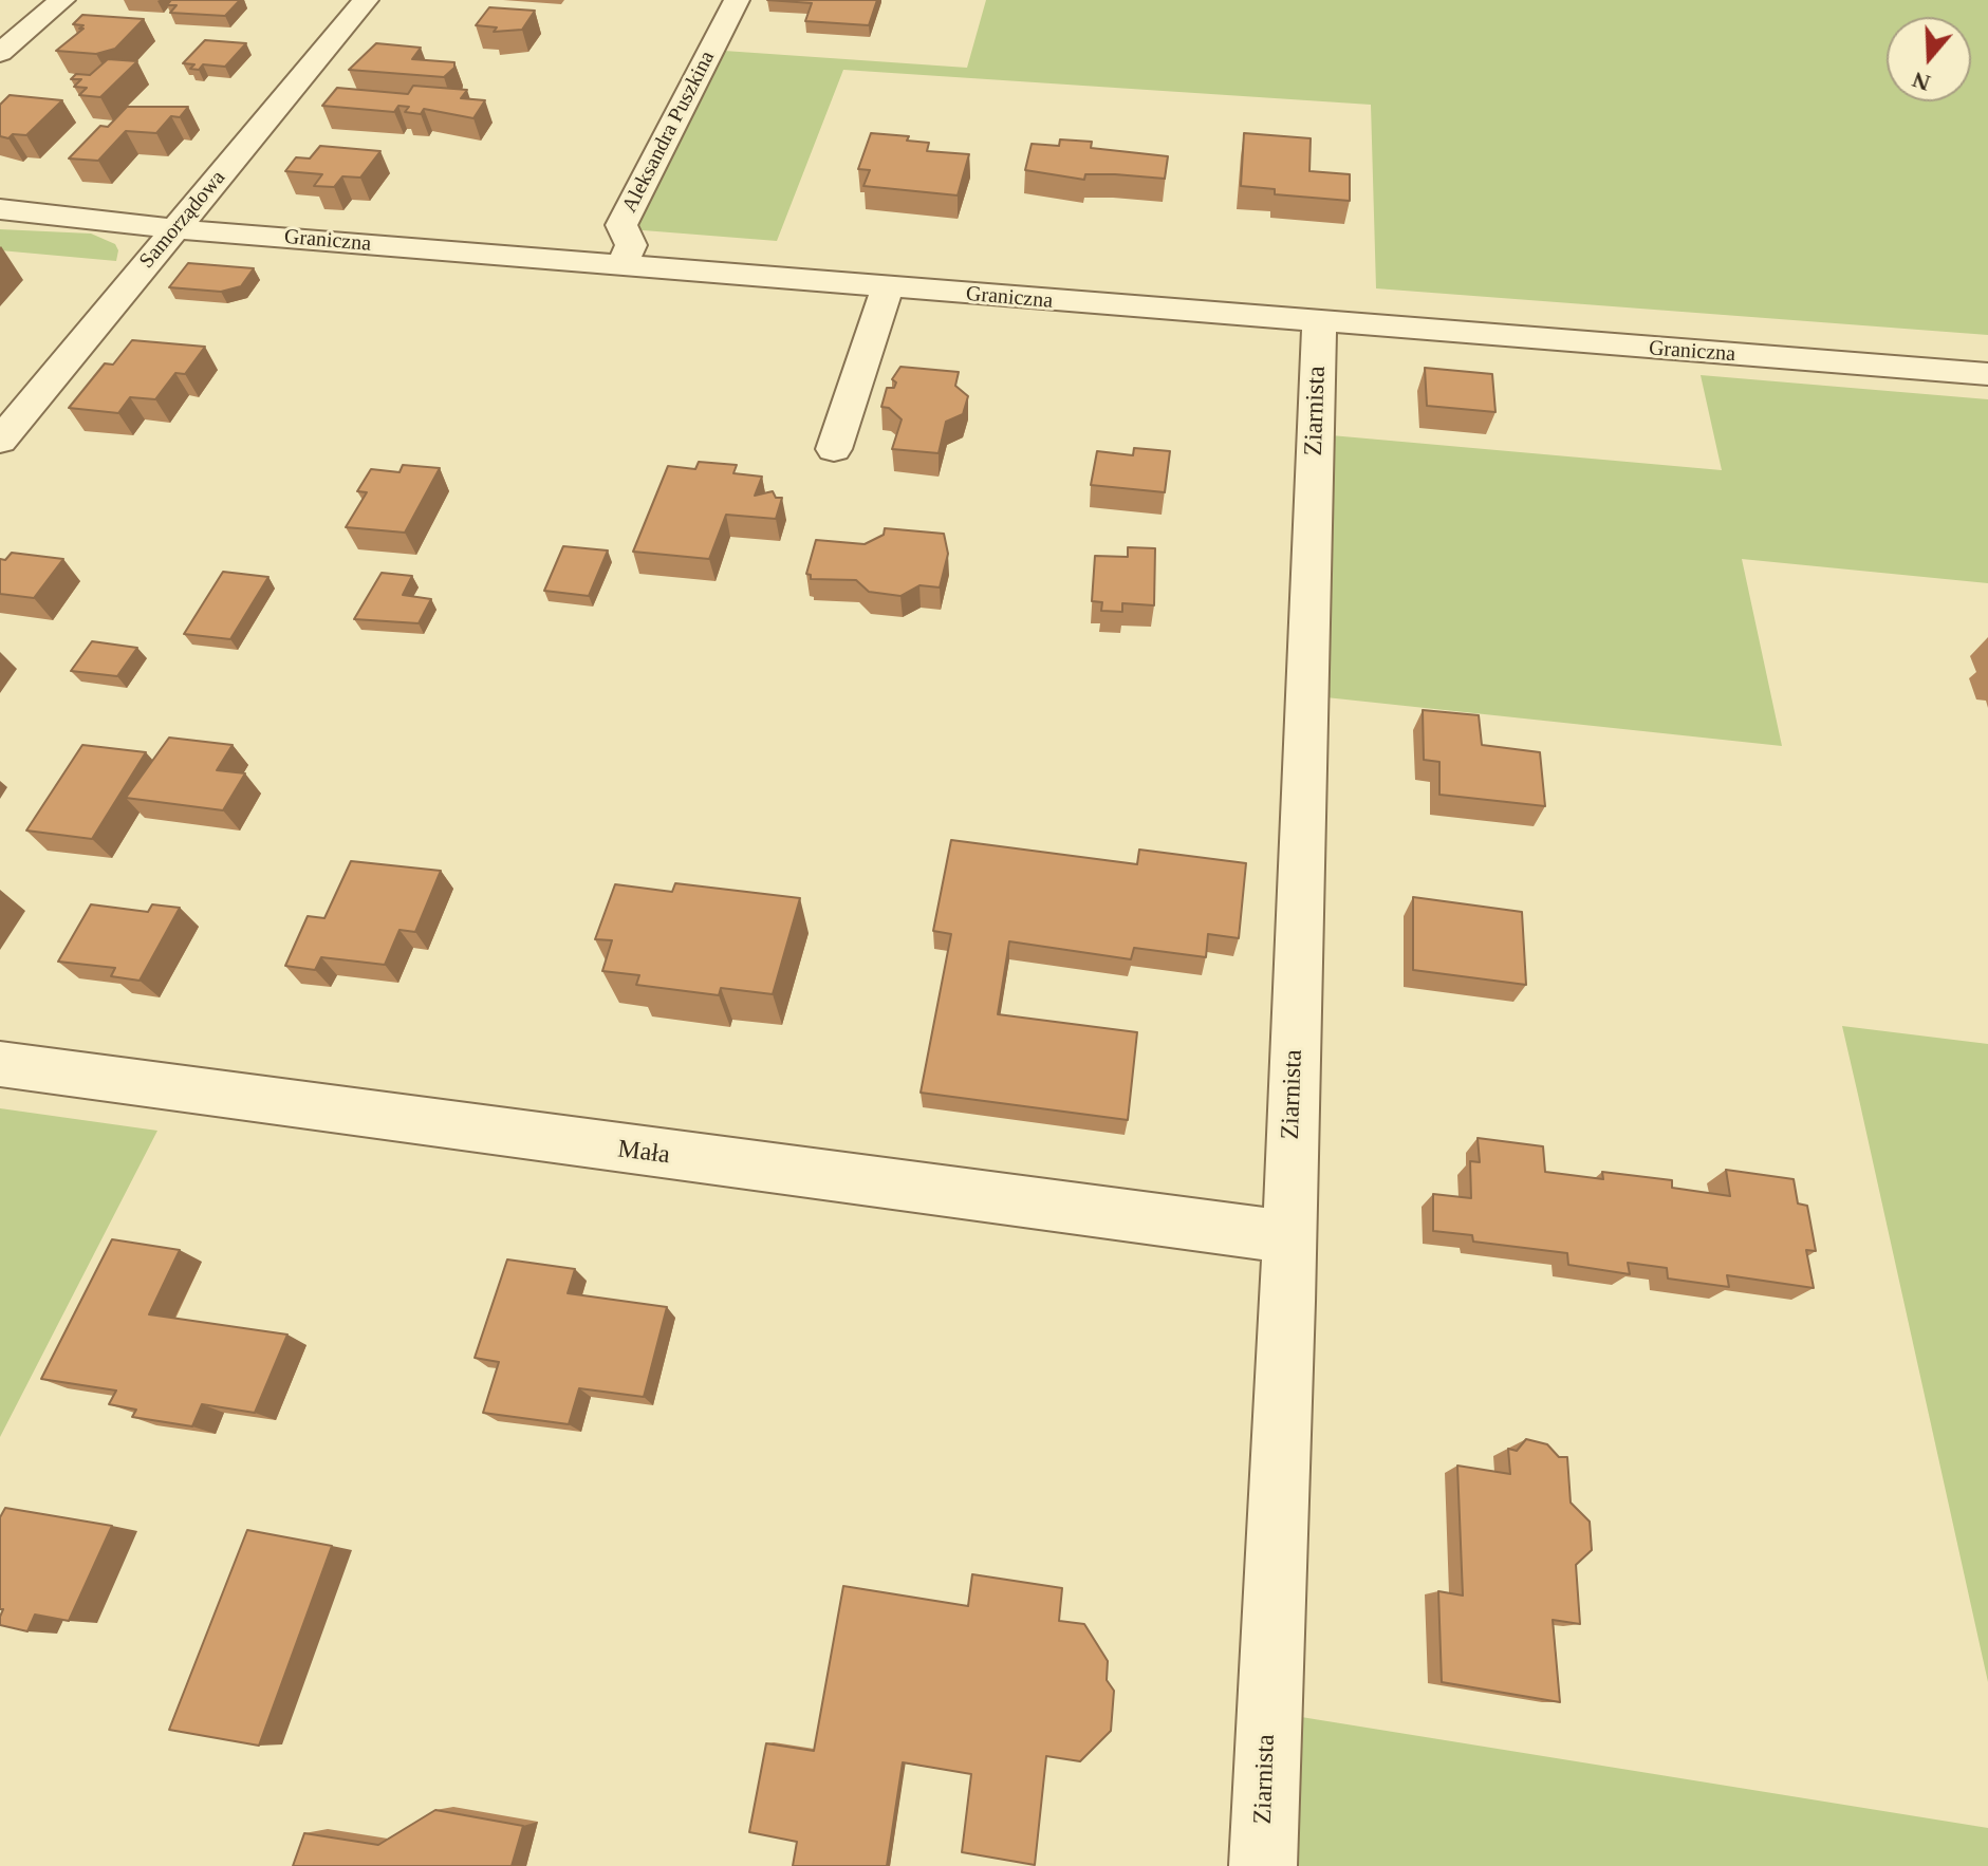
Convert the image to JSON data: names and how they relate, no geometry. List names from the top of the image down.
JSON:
{
  "streets": {
    "street": [
      "Aleksandra Puszkina",
      "Samorządowa",
      "Graniczna",
      "Ziarnista",
      "Mała"
    ]
  },
  "crossings": [
    ["Aleksandra Puszkina", "Graniczna"],
    ["Samorządowa", "Graniczna"],
    ["Graniczna", "Ziarnista"],
    ["Ziarnista", "Mała"]
  ],
  "north": "bottom"
}
